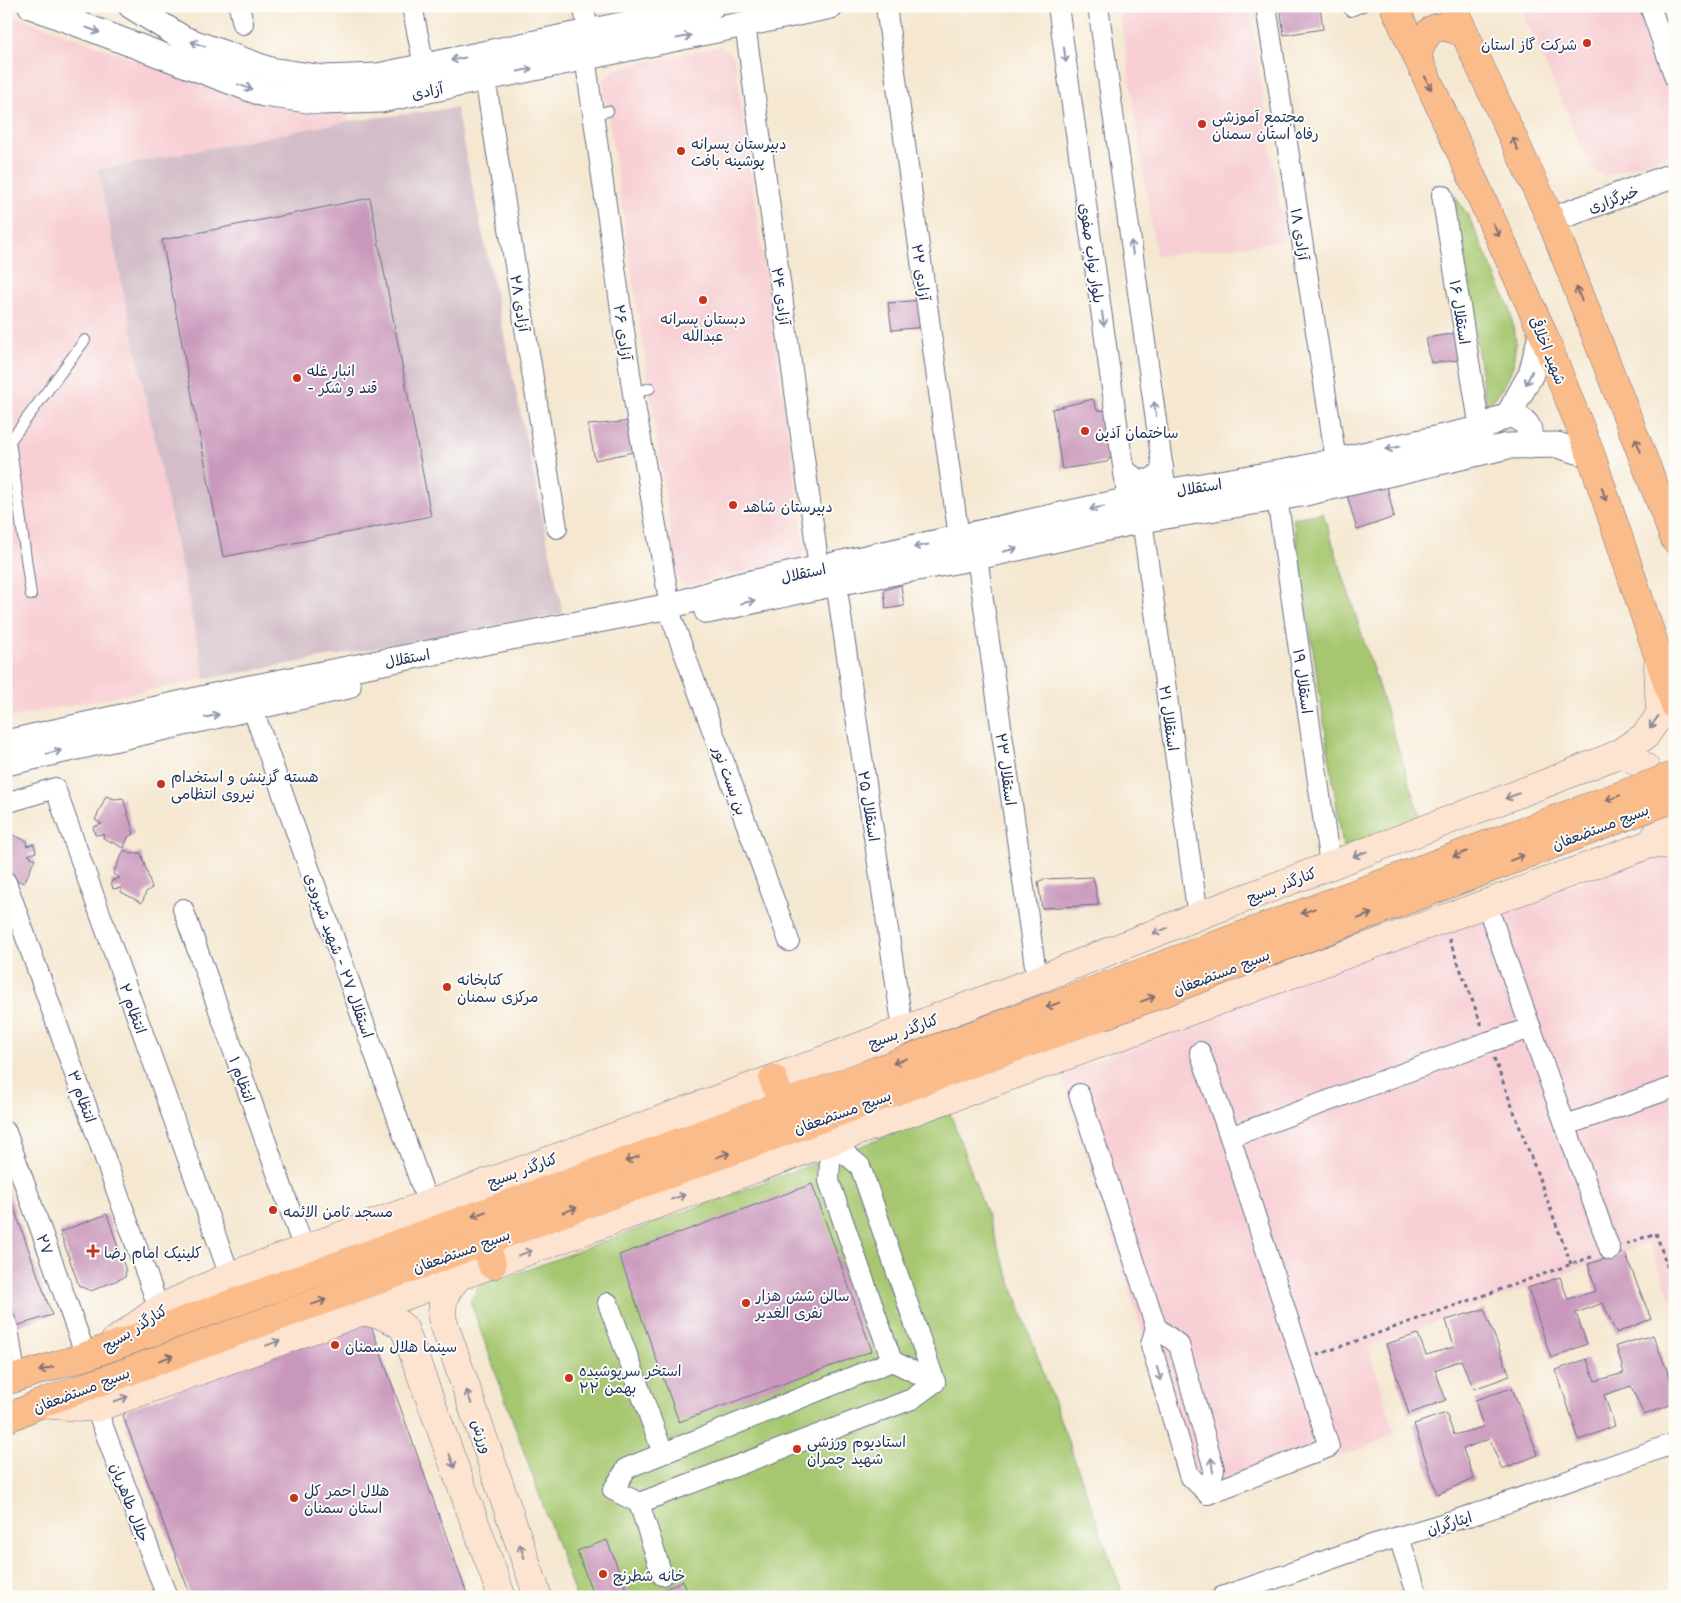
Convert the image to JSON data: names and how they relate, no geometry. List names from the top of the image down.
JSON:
{
  "streets": {
    "main road": [
      "شهید اخلاقی",
      "بسیج مستضعفان",
      "کنارگذر بسیج",
      "ورزش"
    ],
    "street": [
      "آزادی",
      "خبرگزاری",
      "آزادی ۱۸",
      "بلوار نواب صفوی",
      "آزادی ۲۲",
      "آزادی ۲۴",
      "آزادی ۲۸",
      "استقلال ۱۶",
      "آزادی ۲۶",
      "استقلال",
      "استقلال ۱۹",
      "استقلال ۲۱",
      "استقلال ۲۳",
      "بن بست نور",
      "استقلال ۲۵",
      "استقلال ۲۷ - شهید شیرودی",
      "انتظام ۲",
      "انتظام ۱",
      "انتظام ۳",
      "۲۷",
      "جلال طاهریان",
      "ایثارگران"
    ]
  },
  "crossings": [
    ["آزادی", "آزادی ۲۴"],
    ["آزادی", "آزادی ۲۸"],
    ["آزادی", "آزادی ۲۶"],
    ["آزادی ۱۸", "استقلال"],
    ["بلوار نواب صفوی", "استقلال"],
    ["بلوار نواب صفوی", "استقلال ۲۱"],
    ["آزادی ۲۲", "استقلال"],
    ["آزادی ۲۴", "استقلال"],
    ["آزادی ۲۴", "استقلال ۲۵"],
    ["استقلال ۱۶", "استقلال"],
    ["آزادی ۲۶", "استقلال"],
    ["آزادی ۲۶", "بن بست نور"],
    ["شهید اخلاقی", "استقلال"],
    ["شهید اخلاقی", "کنارگذر بسیج"],
    ["استقلال", "استقلال ۱۹"],
    ["استقلال", "استقلال ۲۱"],
    ["استقلال", "استقلال ۲۳"],
    ["استقلال", "بن بست نور"],
    ["استقلال", "استقلال ۲۵"],
    ["استقلال", "استقلال ۲۷ - شهید شیرودی"],
    ["استقلال ۱۹", "کنارگذر بسیج"],
    ["استقلال ۲۱", "کنارگذر بسیج"],
    ["استقلال ۲۳", "کنارگذر بسیج"],
    ["استقلال ۲۵", "کنارگذر بسیج"],
    ["بسیج مستضعفان", "کنارگذر بسیج"],
    ["بسیج مستضعفان", "۲۷"],
    ["کنارگذر بسیج", "استقلال ۲۷ - شهید شیرودی"],
    ["کنارگذر بسیج", "انتظام ۲"],
    ["کنارگذر بسیج", "انتظام ۱"],
    ["کنارگذر بسیج", "انتظام ۳"],
    ["کنارگذر بسیج", "۲۷"]
  ],
  "places": {
    "other": [
      "شرکت گاز استان",
      "مجتمع آموزشی رفاه استان سمنان",
      "دبیرستان پسرانه پوشینه بافت",
      "دبستان پسرانه عبدالله",
      "انبار غله - قند و شکر",
      "ساختمان آذین",
      "دبیرستان شاهد",
      "هسته گزینش و استخدام نیروی انتظامی",
      "کتابخانه مرکزی سمنان",
      "مسجد ثامن الائمه",
      "سالن شش هزار نفری الغدیر",
      "سینما هلال سمنان",
      "استخر سرپوشیده ۲۲ بهمن",
      "استادیوم ورزشی شهید چمران",
      "هلال احمر کل استان سمنان",
      "خانه شطرنج"
    ],
    "health": ["کلینیک امام رضا"]
  }
}
